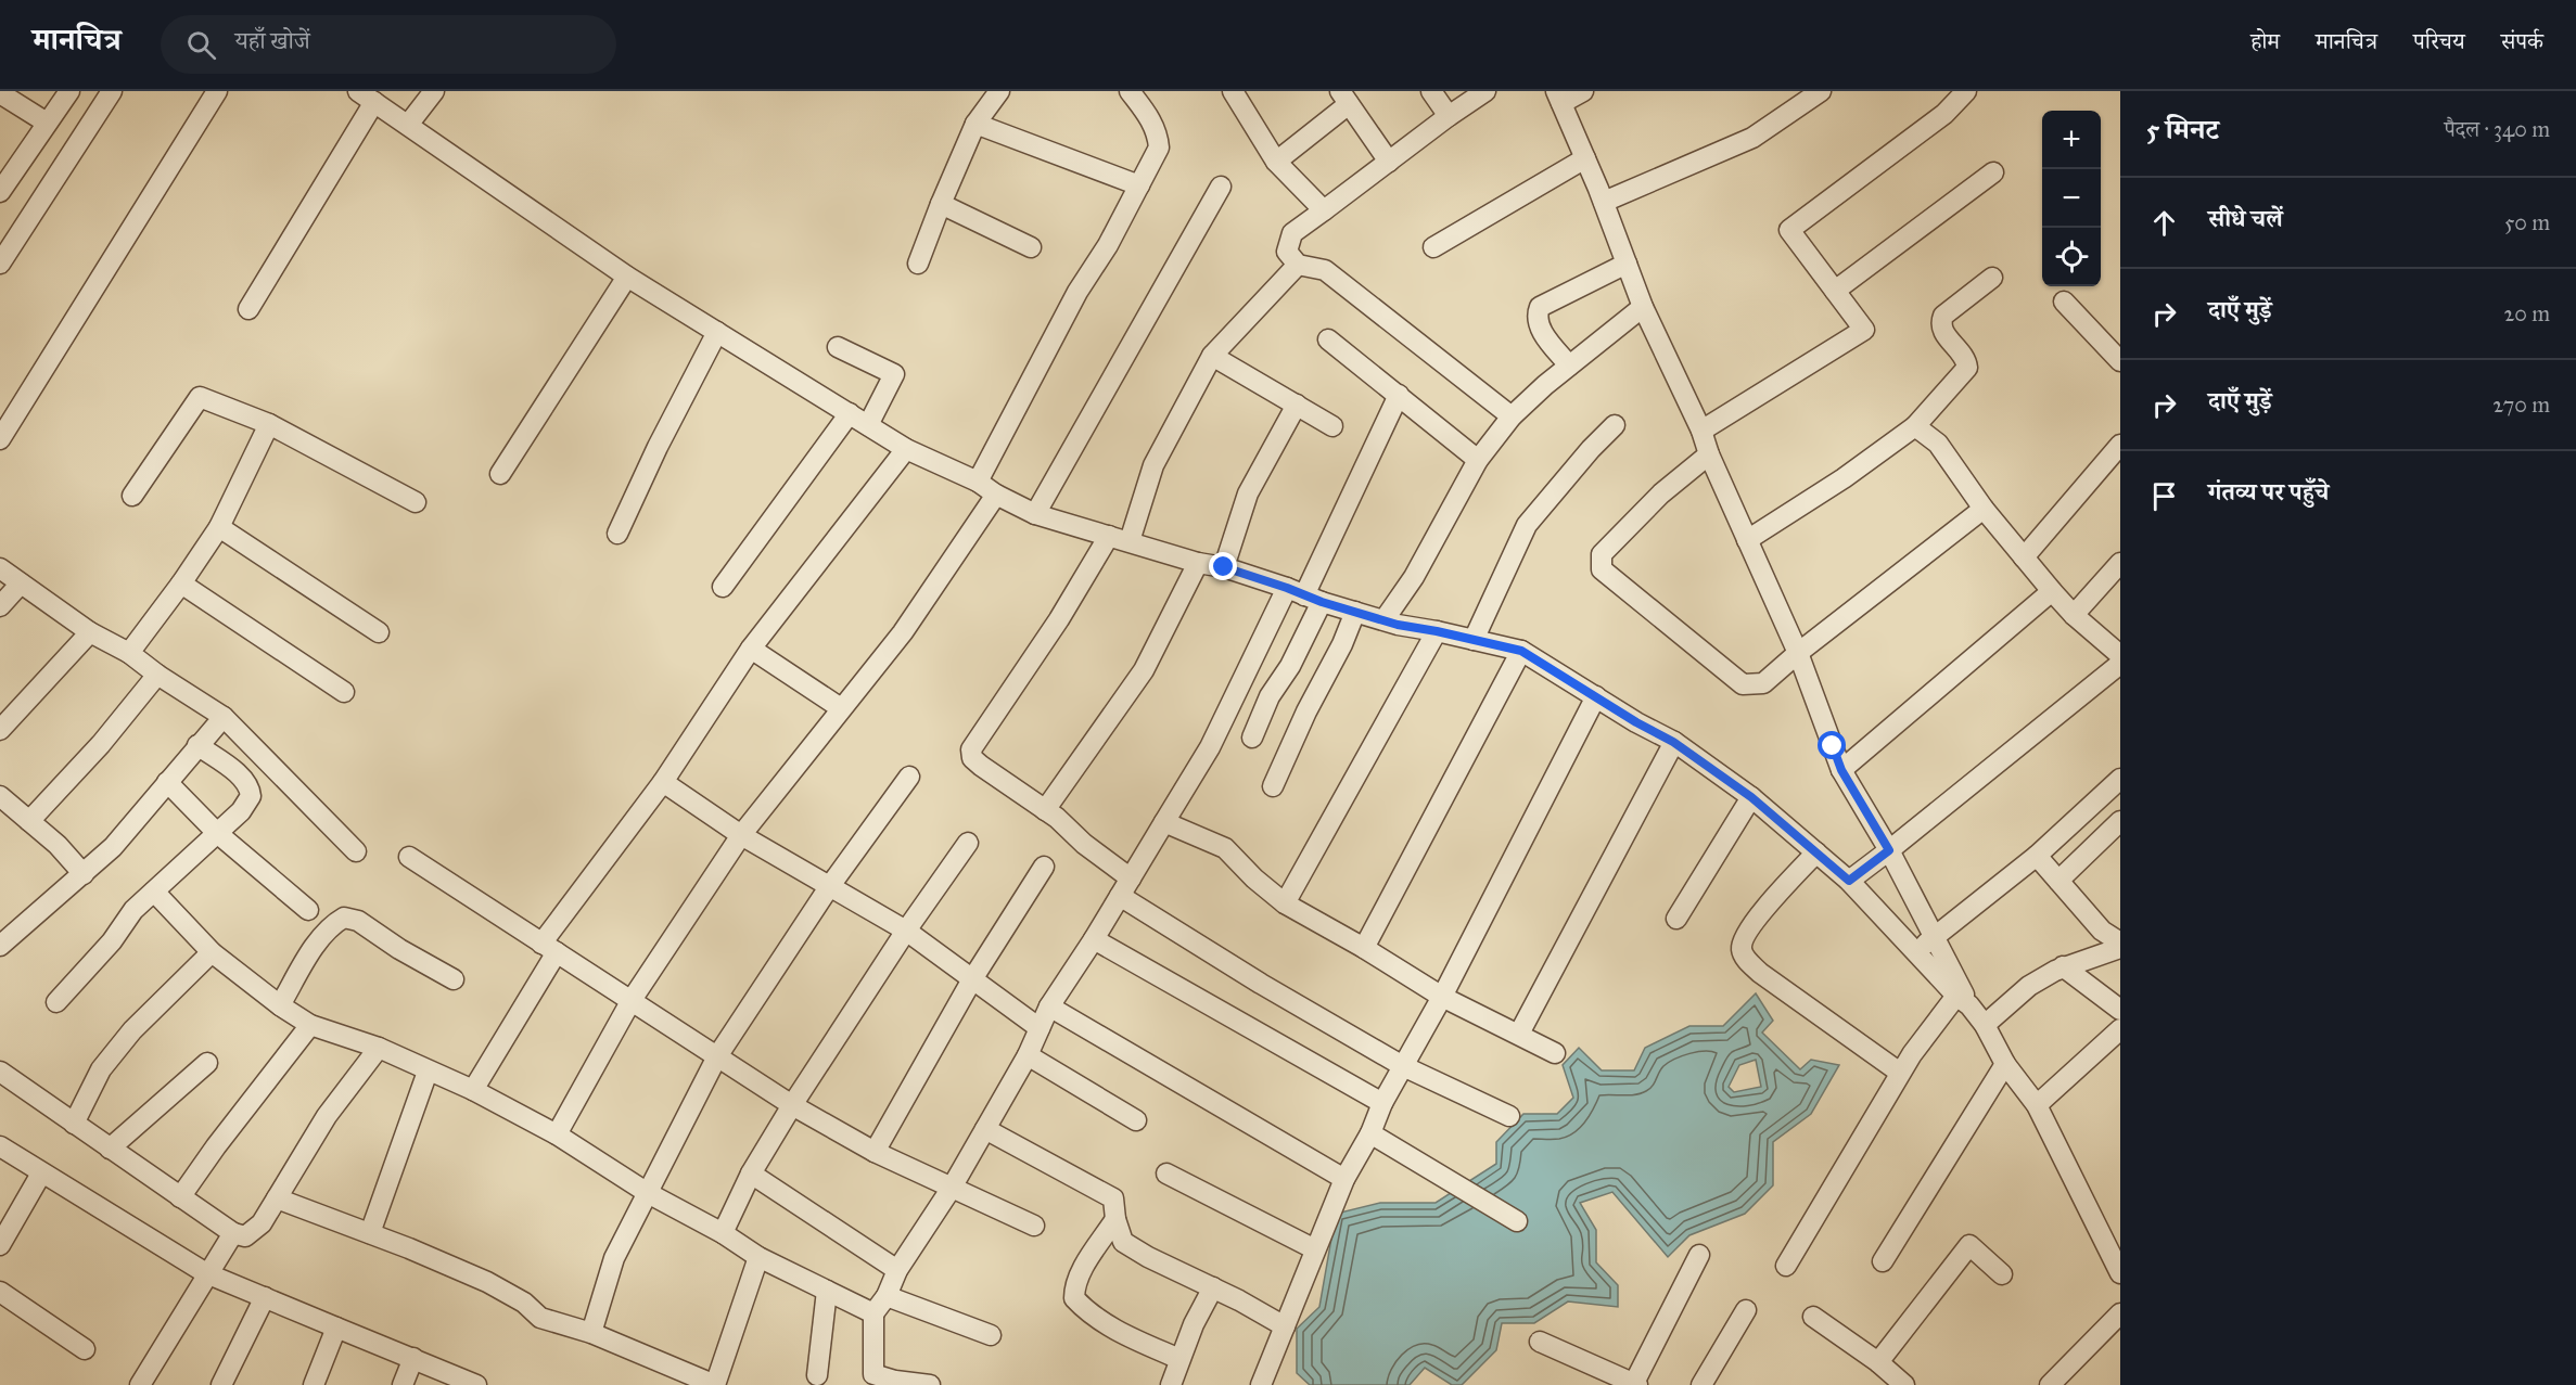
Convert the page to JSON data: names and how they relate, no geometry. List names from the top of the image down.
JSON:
{
  "page": {
    "header": "मानचित्र",
    "search": "यहाँ खोजें",
    "nav": [
      "होम",
      "मानचित्र",
      "परिचय",
      "संपर्क"
    ],
    "heading": ["5 मिनट", "पैदल · 340 m"],
    "map_buttons": ["+", "−"],
    "list": [
      ["सीधे चलें", "50 m"],
      ["दाएँ मुड़ें", "20 m"],
      ["दाएँ मुड़ें", "270 m"],
      "गंतव्य पर पहुँचे"
    ]
  }
}
